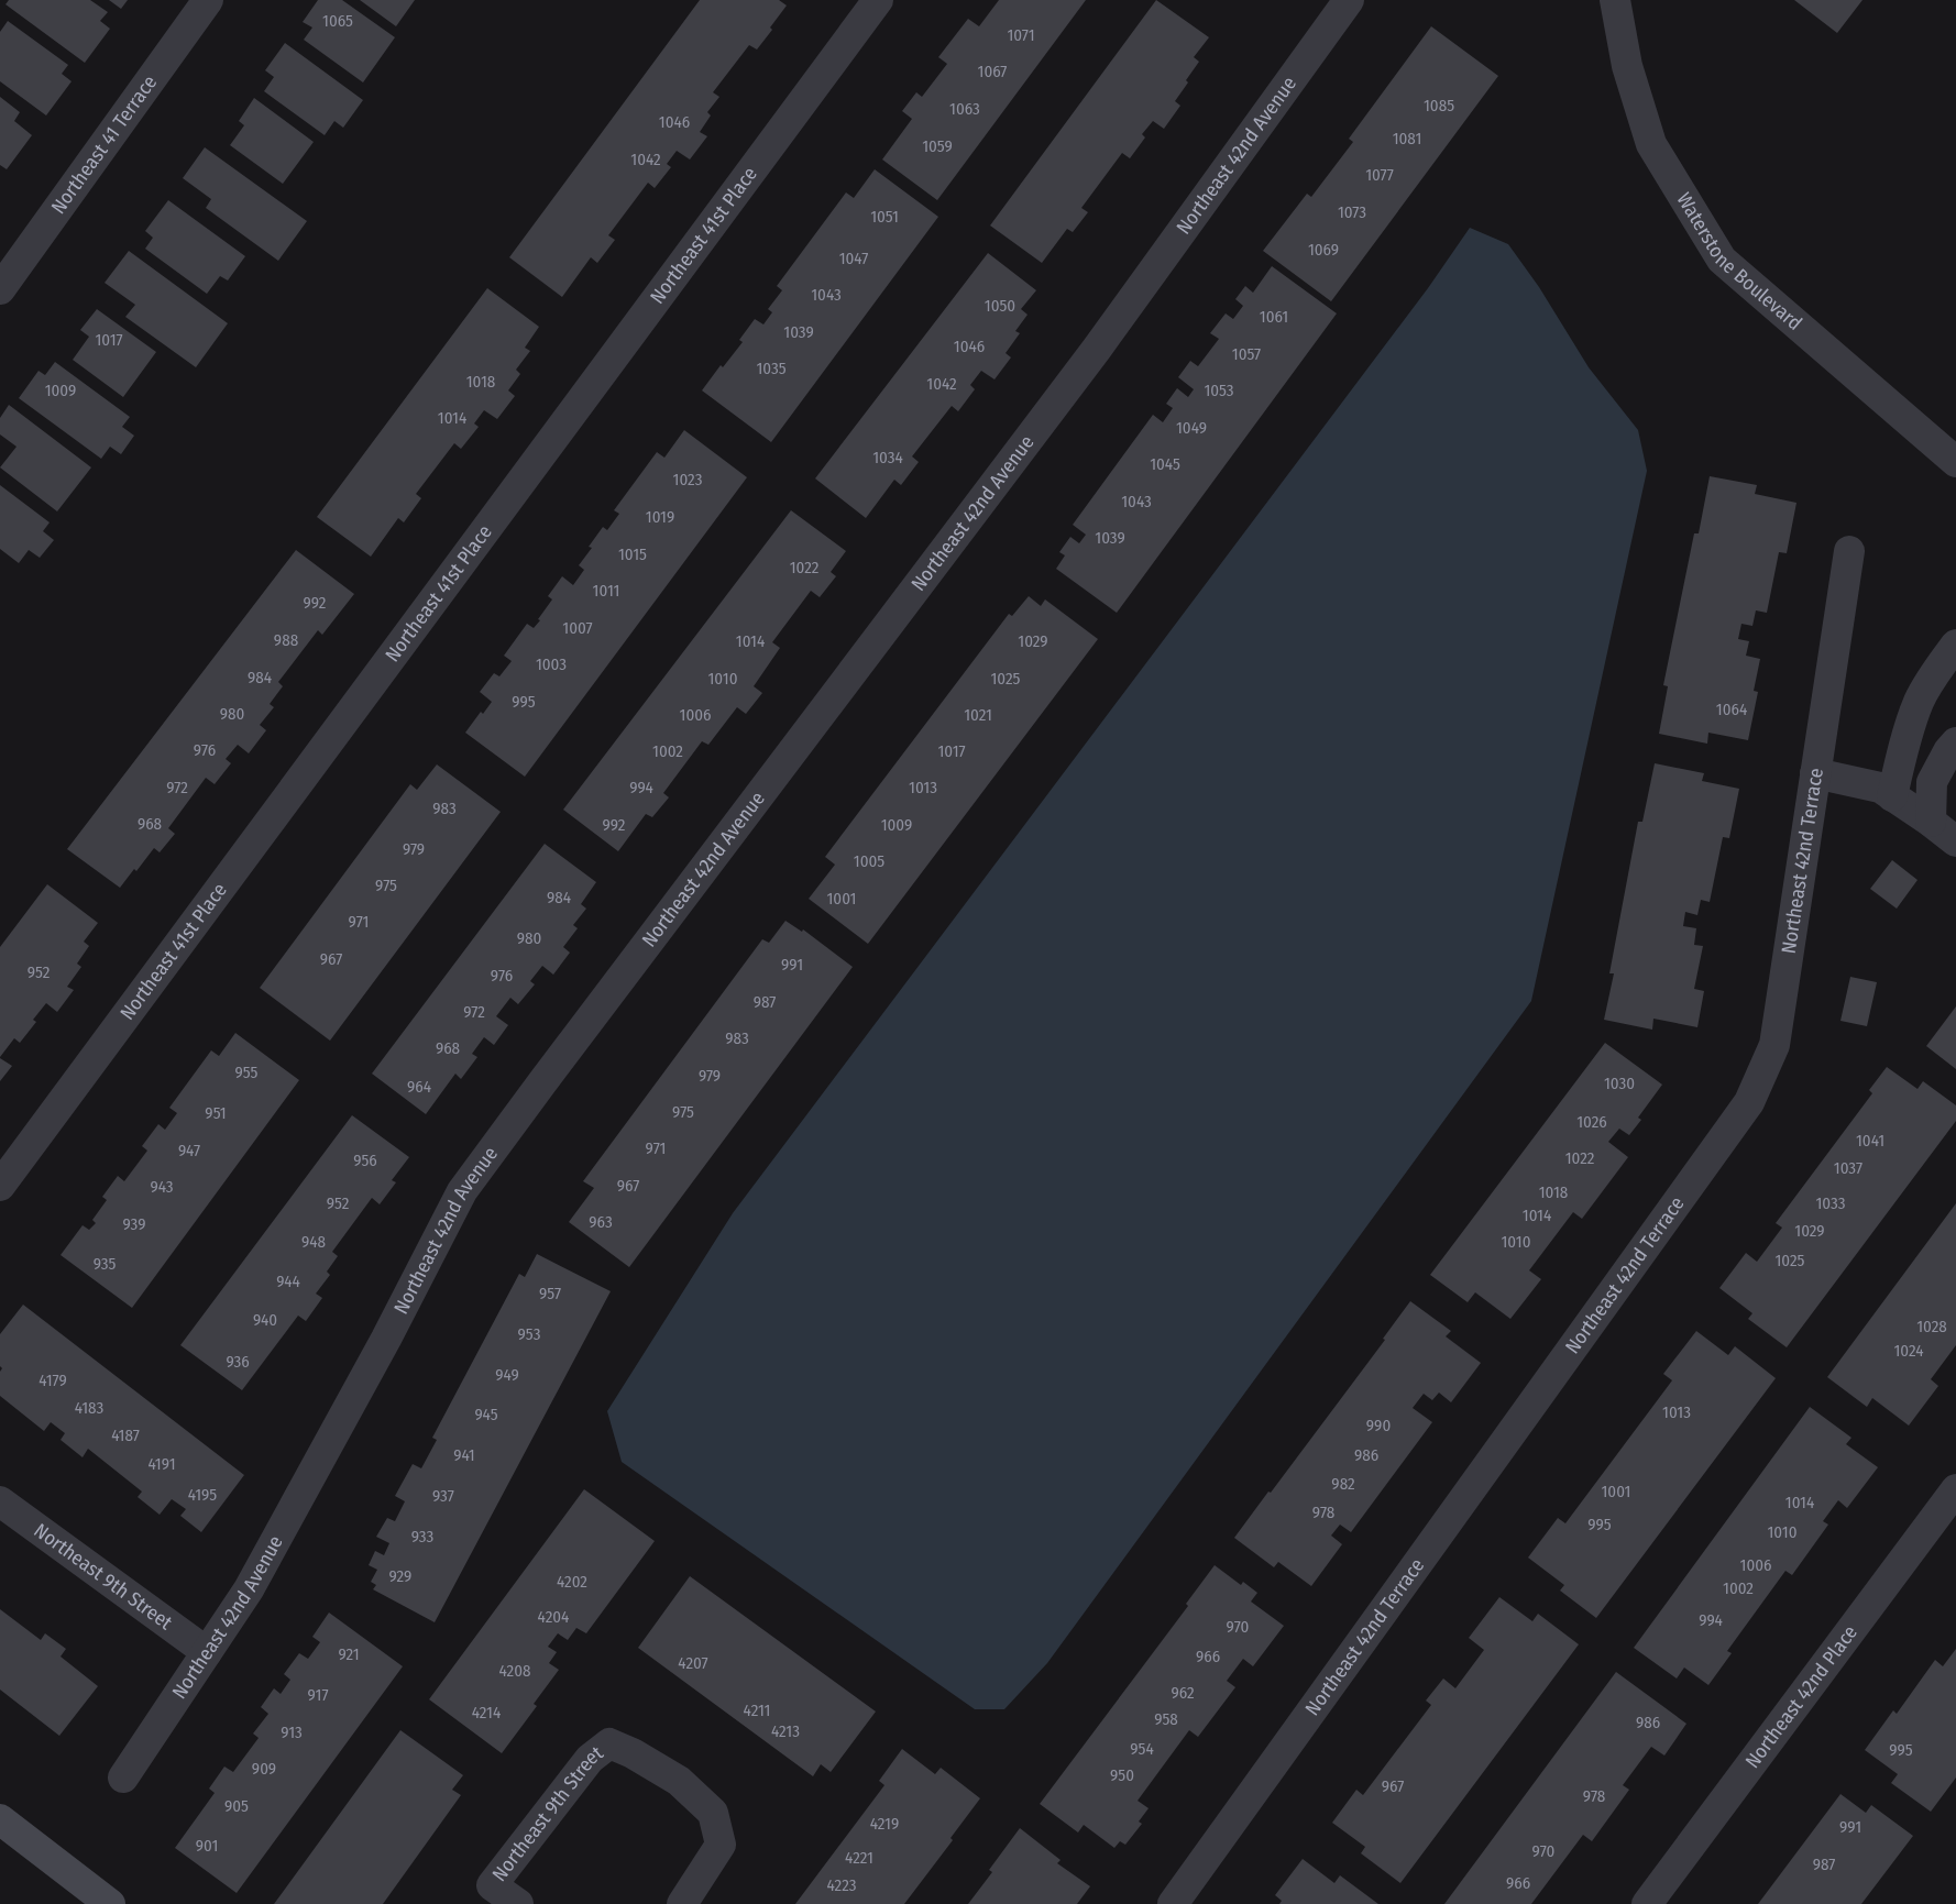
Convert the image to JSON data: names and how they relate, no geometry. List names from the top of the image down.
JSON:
{
  "streets": {
    "street": [
      "Northeast 41 Terrace",
      "Northeast 42nd Avenue",
      "Northeast 41st Place",
      "Waterstone Boulevard",
      "Northeast 42nd Terrace",
      "Northeast 9th Street",
      "Northeast 42nd Place"
    ]
  },
  "crossings": [
    ["Northeast 42nd Avenue", "Northeast 9th Street"]
  ],
  "house_numbers": [
    "1065",
    "1071",
    "1067",
    "1085",
    "1063",
    "1046",
    "1081",
    "1059",
    "1042",
    "1077",
    "1073",
    "1051",
    "1069",
    "1047",
    "1043",
    "1050",
    "1061",
    "1039",
    "1017",
    "1046",
    "1057",
    "1035",
    "1018",
    "1042",
    "1009",
    "1053",
    "1014",
    "1049",
    "1034",
    "1045",
    "1023",
    "1043",
    "1019",
    "1039",
    "1015",
    "1022",
    "1011",
    "992",
    "1007",
    "988",
    "1014",
    "1029",
    "1003",
    "984",
    "1010",
    "1025",
    "995",
    "1064",
    "980",
    "1006",
    "1021",
    "976",
    "1002",
    "1017",
    "972",
    "994",
    "1013",
    "983",
    "968",
    "992",
    "1009",
    "979",
    "1005",
    "975",
    "984",
    "1001",
    "971",
    "980",
    "967",
    "991",
    "952",
    "976",
    "987",
    "972",
    "983",
    "968",
    "955",
    "979",
    "1030",
    "964",
    "975",
    "951",
    "1026",
    "1041",
    "971",
    "947",
    "1022",
    "956",
    "1037",
    "967",
    "943",
    "1018",
    "952",
    "1033",
    "1014",
    "963",
    "939",
    "1029",
    "948",
    "1010",
    "1025",
    "935",
    "944",
    "957",
    "940",
    "1028",
    "953",
    "1024",
    "936",
    "949",
    "4179",
    "4183",
    "1013",
    "945",
    "990",
    "4187",
    "941",
    "986",
    "4191",
    "982",
    "1001",
    "4195",
    "937",
    "1014",
    "978",
    "995",
    "1010",
    "933",
    "1006",
    "929",
    "4202",
    "1002",
    "4204",
    "994",
    "970",
    "921",
    "966",
    "4207",
    "4208",
    "962",
    "917",
    "4211",
    "4214",
    "958",
    "986",
    "4213",
    "913",
    "954",
    "995",
    "909",
    "950",
    "967",
    "978",
    "905",
    "4219",
    "991",
    "901",
    "970",
    "4221",
    "987",
    "966",
    "4223"
  ]
}
